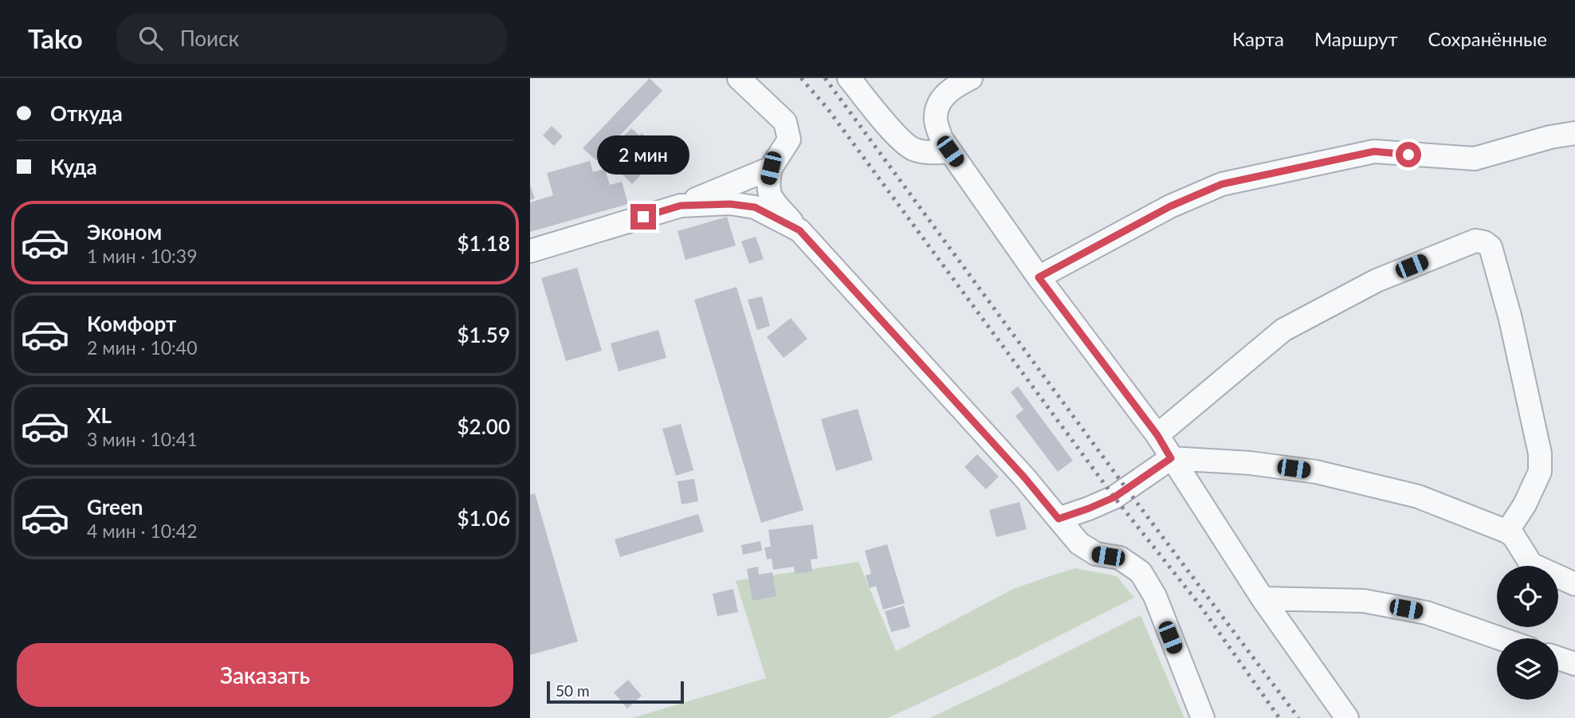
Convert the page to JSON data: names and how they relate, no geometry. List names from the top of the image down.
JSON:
{
  "scale_bar": "50 m",
  "page": {
    "header": "Tako",
    "search": "Поиск",
    "nav": ["Карта", "Маршрут", "Сохранённые"],
    "banner": ["Откуда", "Куда"],
    "bubble": "2 мин",
    "list": [
      {
        "name": "Эконом",
        "note": "1 мин · 10:39",
        "value": "$1.18"
      },
      {
        "name": "Комфорт",
        "note": "2 мин · 10:40",
        "value": "$1.59"
      },
      {
        "name": "XL",
        "note": "3 мин · 10:41",
        "value": "$2.00"
      },
      {
        "name": "Green",
        "note": "4 мин · 10:42",
        "value": "$1.06"
      }
    ],
    "buttons": "Заказать",
    "scale": "50 m"
  }
}
